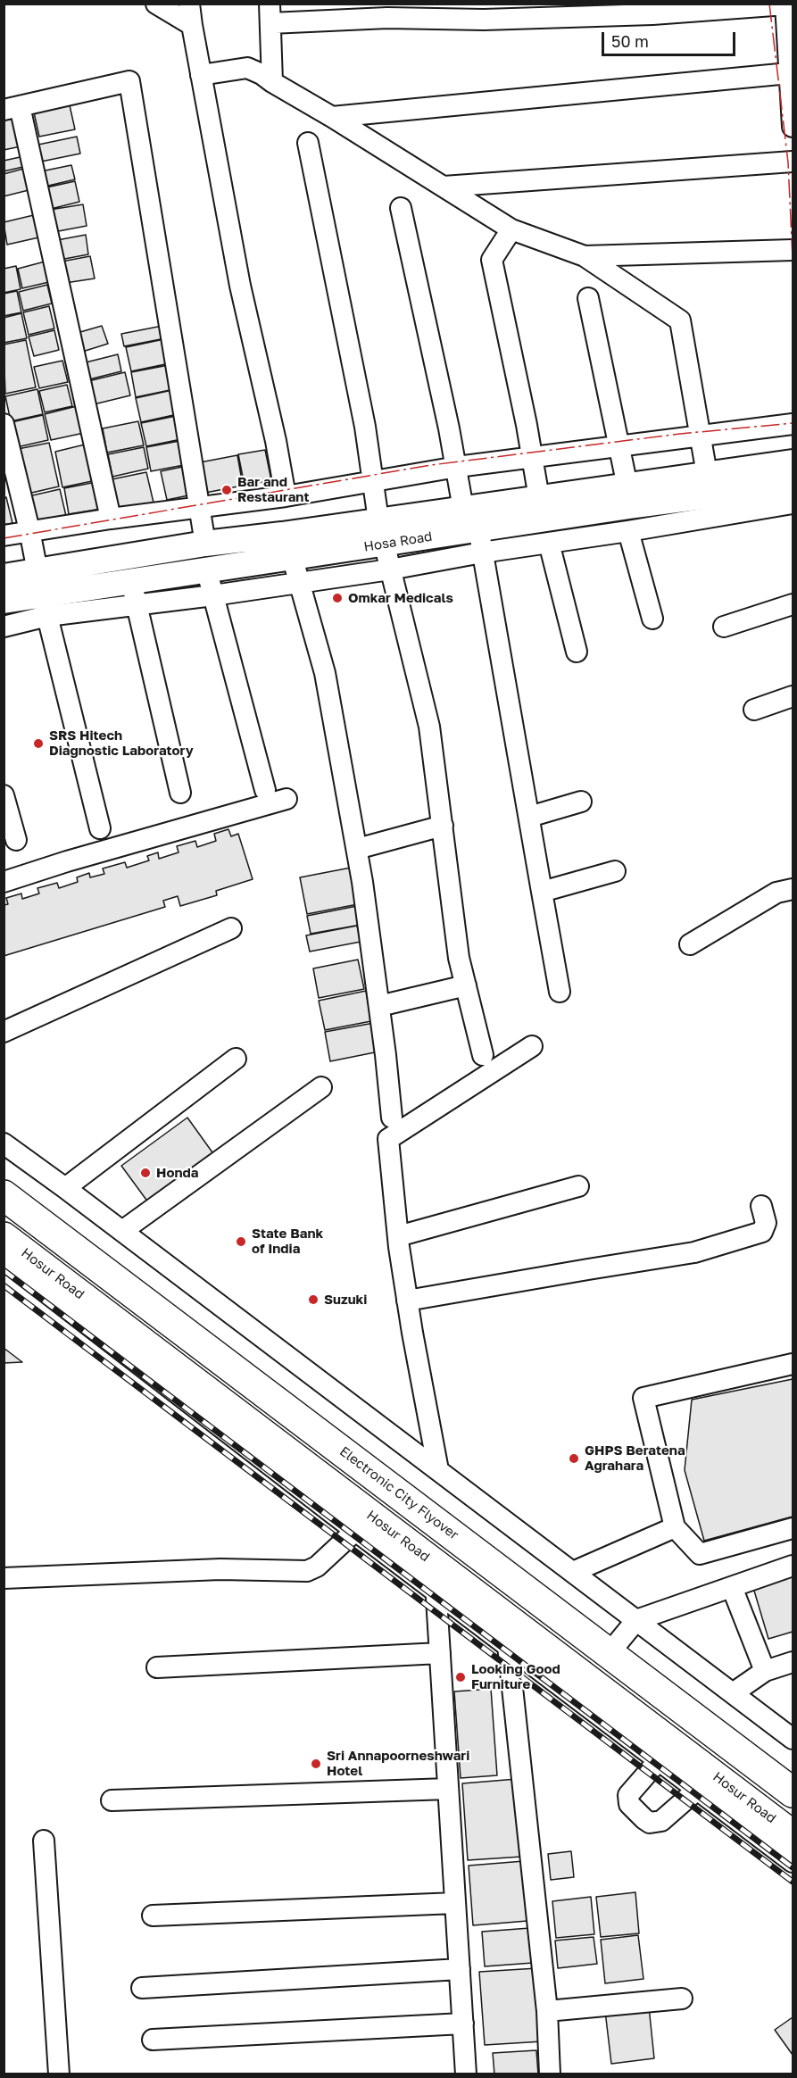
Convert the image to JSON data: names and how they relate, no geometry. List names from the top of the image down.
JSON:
{
  "streets": {
    "highway": ["Hosur Road", "Electronic City Flyover"],
    "main road": ["Hosa Road"]
  },
  "places": [
    "Bar and Restaurant",
    "Omkar Medicals",
    "SRS Hitech Diagnostic Laboratory",
    "Honda",
    "State Bank of India",
    "Suzuki",
    "GHPS Beratena Agrahara",
    "Looking Good Furniture",
    "Sri Annapoorneshwari Hotel"
  ],
  "scale_bar": "50 m"
}
